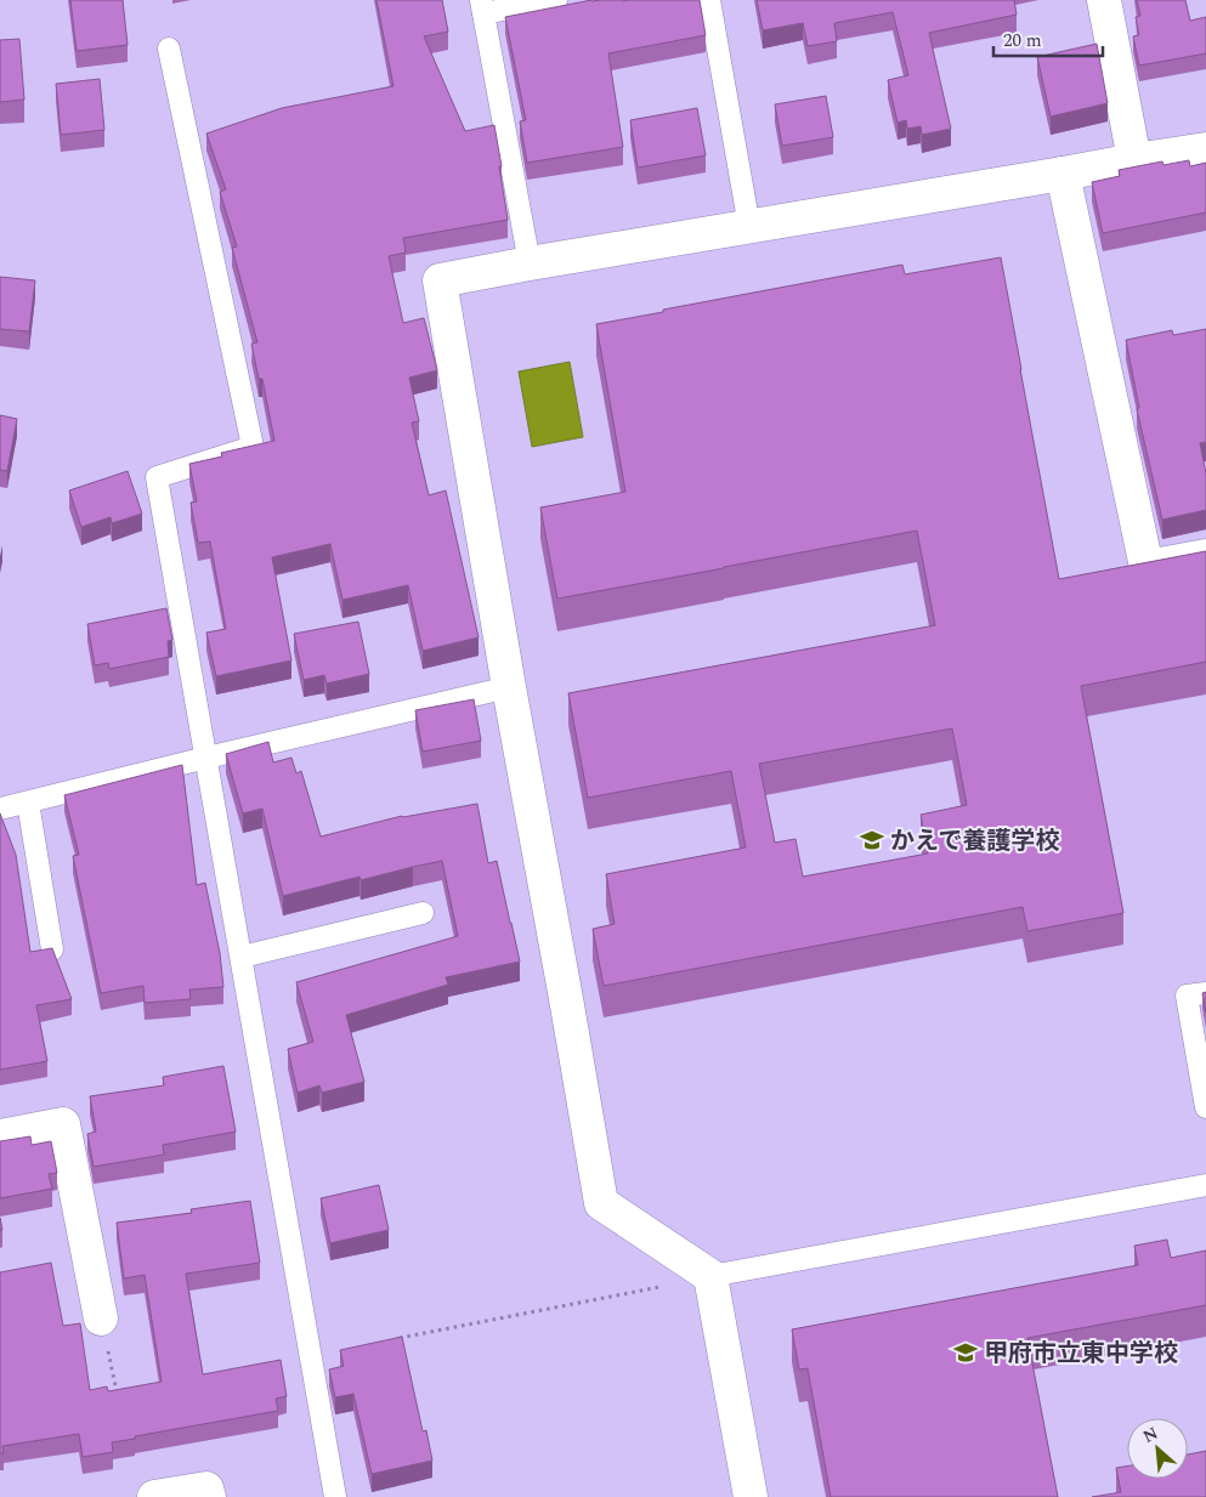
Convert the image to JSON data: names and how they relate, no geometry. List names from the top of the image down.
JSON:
{
  "places": {
    "school or university": ["かえで養護学校", "甲府市立東中学校"]
  },
  "scale_bar": "20 m",
  "north": "top left"
}
